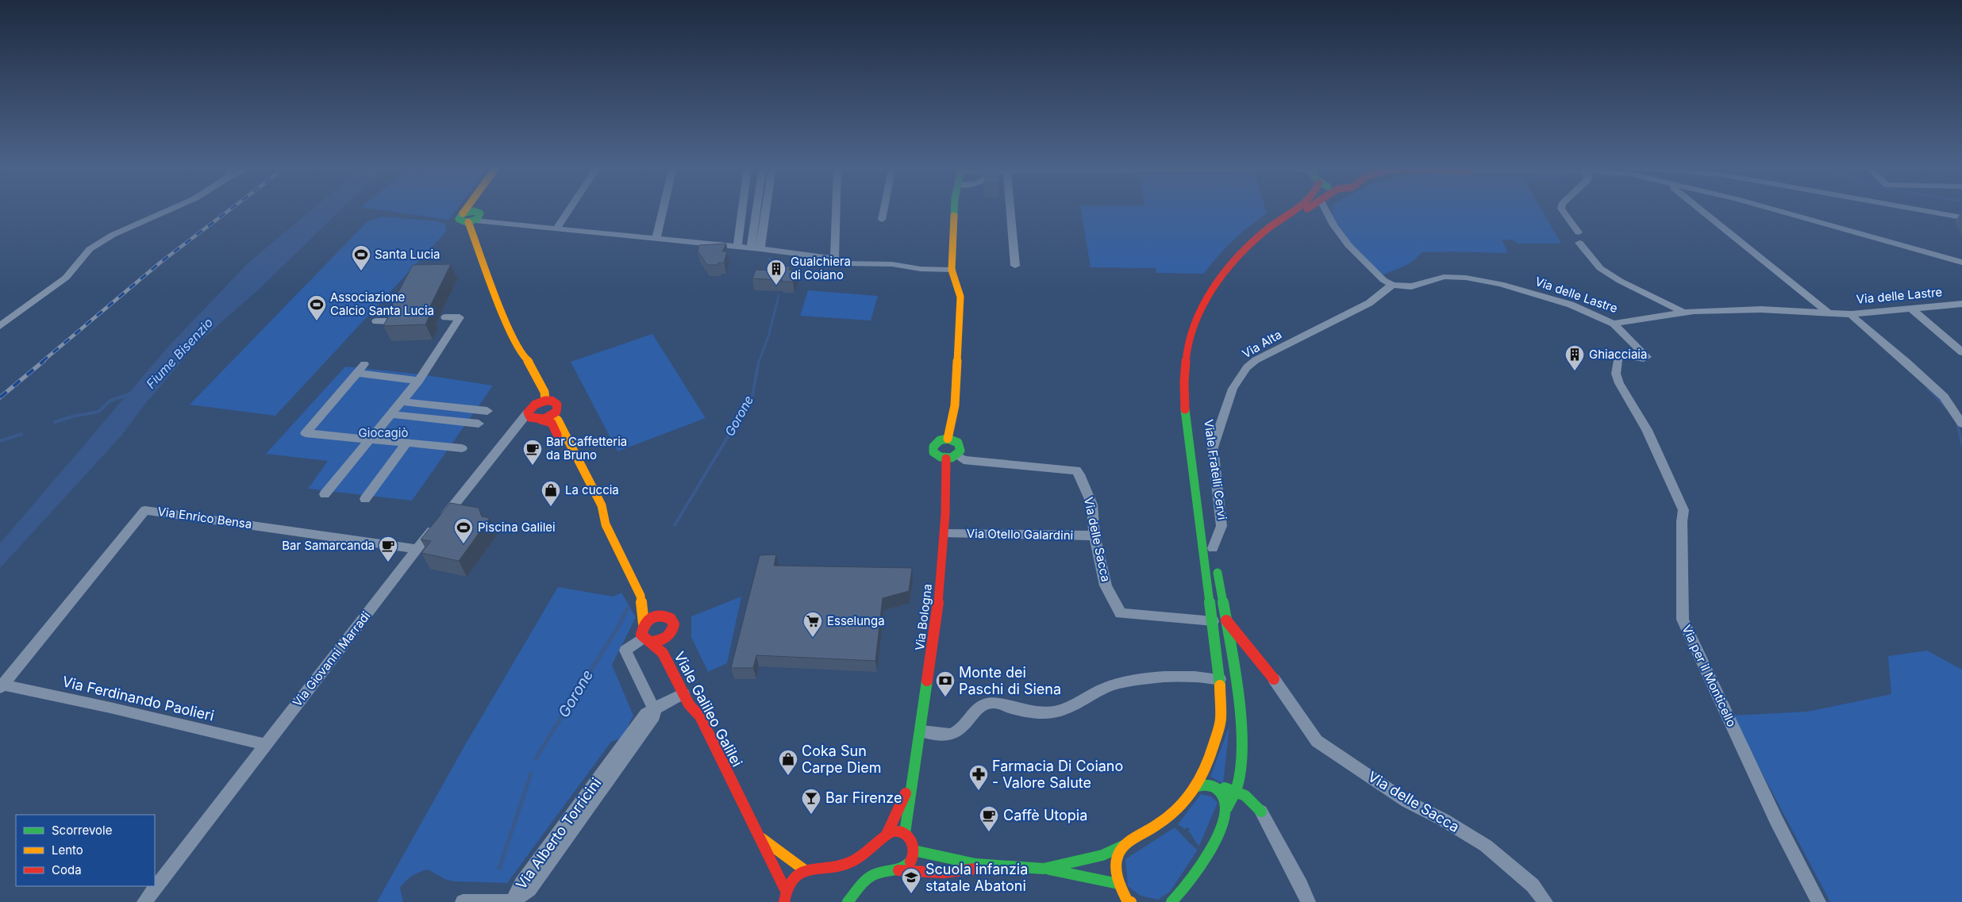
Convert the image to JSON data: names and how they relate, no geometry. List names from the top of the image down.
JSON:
{
  "streets": {
    "main road": ["Viale Fratelli Cervi", "Via Bologna", "Viale Galileo Galilei"],
    "street": [
      "Via delle Lastre",
      "Via Alta",
      "Via Enrico Bensa",
      "Via Otello Galardini",
      "Via delle Sacca",
      "Via Giovanni Marradi",
      "Via per il Monticello",
      "Via Ferdinando Paolieri",
      "Via Alberto Torricini"
    ]
  },
  "crossings": [
    ["Via delle Lastre", "Via Alta"],
    ["Via delle Lastre", "Via per il Monticello"],
    ["Via Alta", "Viale Fratelli Cervi"],
    ["Viale Fratelli Cervi", "Via delle Sacca"],
    ["Via Enrico Bensa", "Via Giovanni Marradi"],
    ["Via Enrico Bensa", "Via Ferdinando Paolieri"],
    ["Via Otello Galardini", "Via delle Sacca"],
    ["Via Otello Galardini", "Via Bologna"],
    ["Via delle Sacca", "Via Bologna"],
    ["Via Giovanni Marradi", "Via Ferdinando Paolieri"]
  ],
  "water": ["Fiume Bisenzio", "Gorone"],
  "parks": ["Giocagiò"],
  "places": {
    "sports": ["Santa Lucia", "Associazione Calcio Santa Lucia", "Piscina Galilei"],
    "building": ["Gualchiera di Coiano", "Ghiacciaia"],
    "cafe": ["Bar Caffetteria da Bruno", "Bar Samarcanda", "Caffè Utopia"],
    "shop": ["La cuccia", "Coka Sun Carpe Diem"],
    "supermarket": ["Esselunga"],
    "bank": ["Monte dei Paschi di Siena"],
    "pharmacy": ["Farmacia Di Coiano - Valore Salute"],
    "bar": ["Bar Firenze"],
    "school or university": ["Scuola infanzia statale Abatoni"]
  },
  "legend": ["Scorrevole", "Lento", "Coda"]
}
